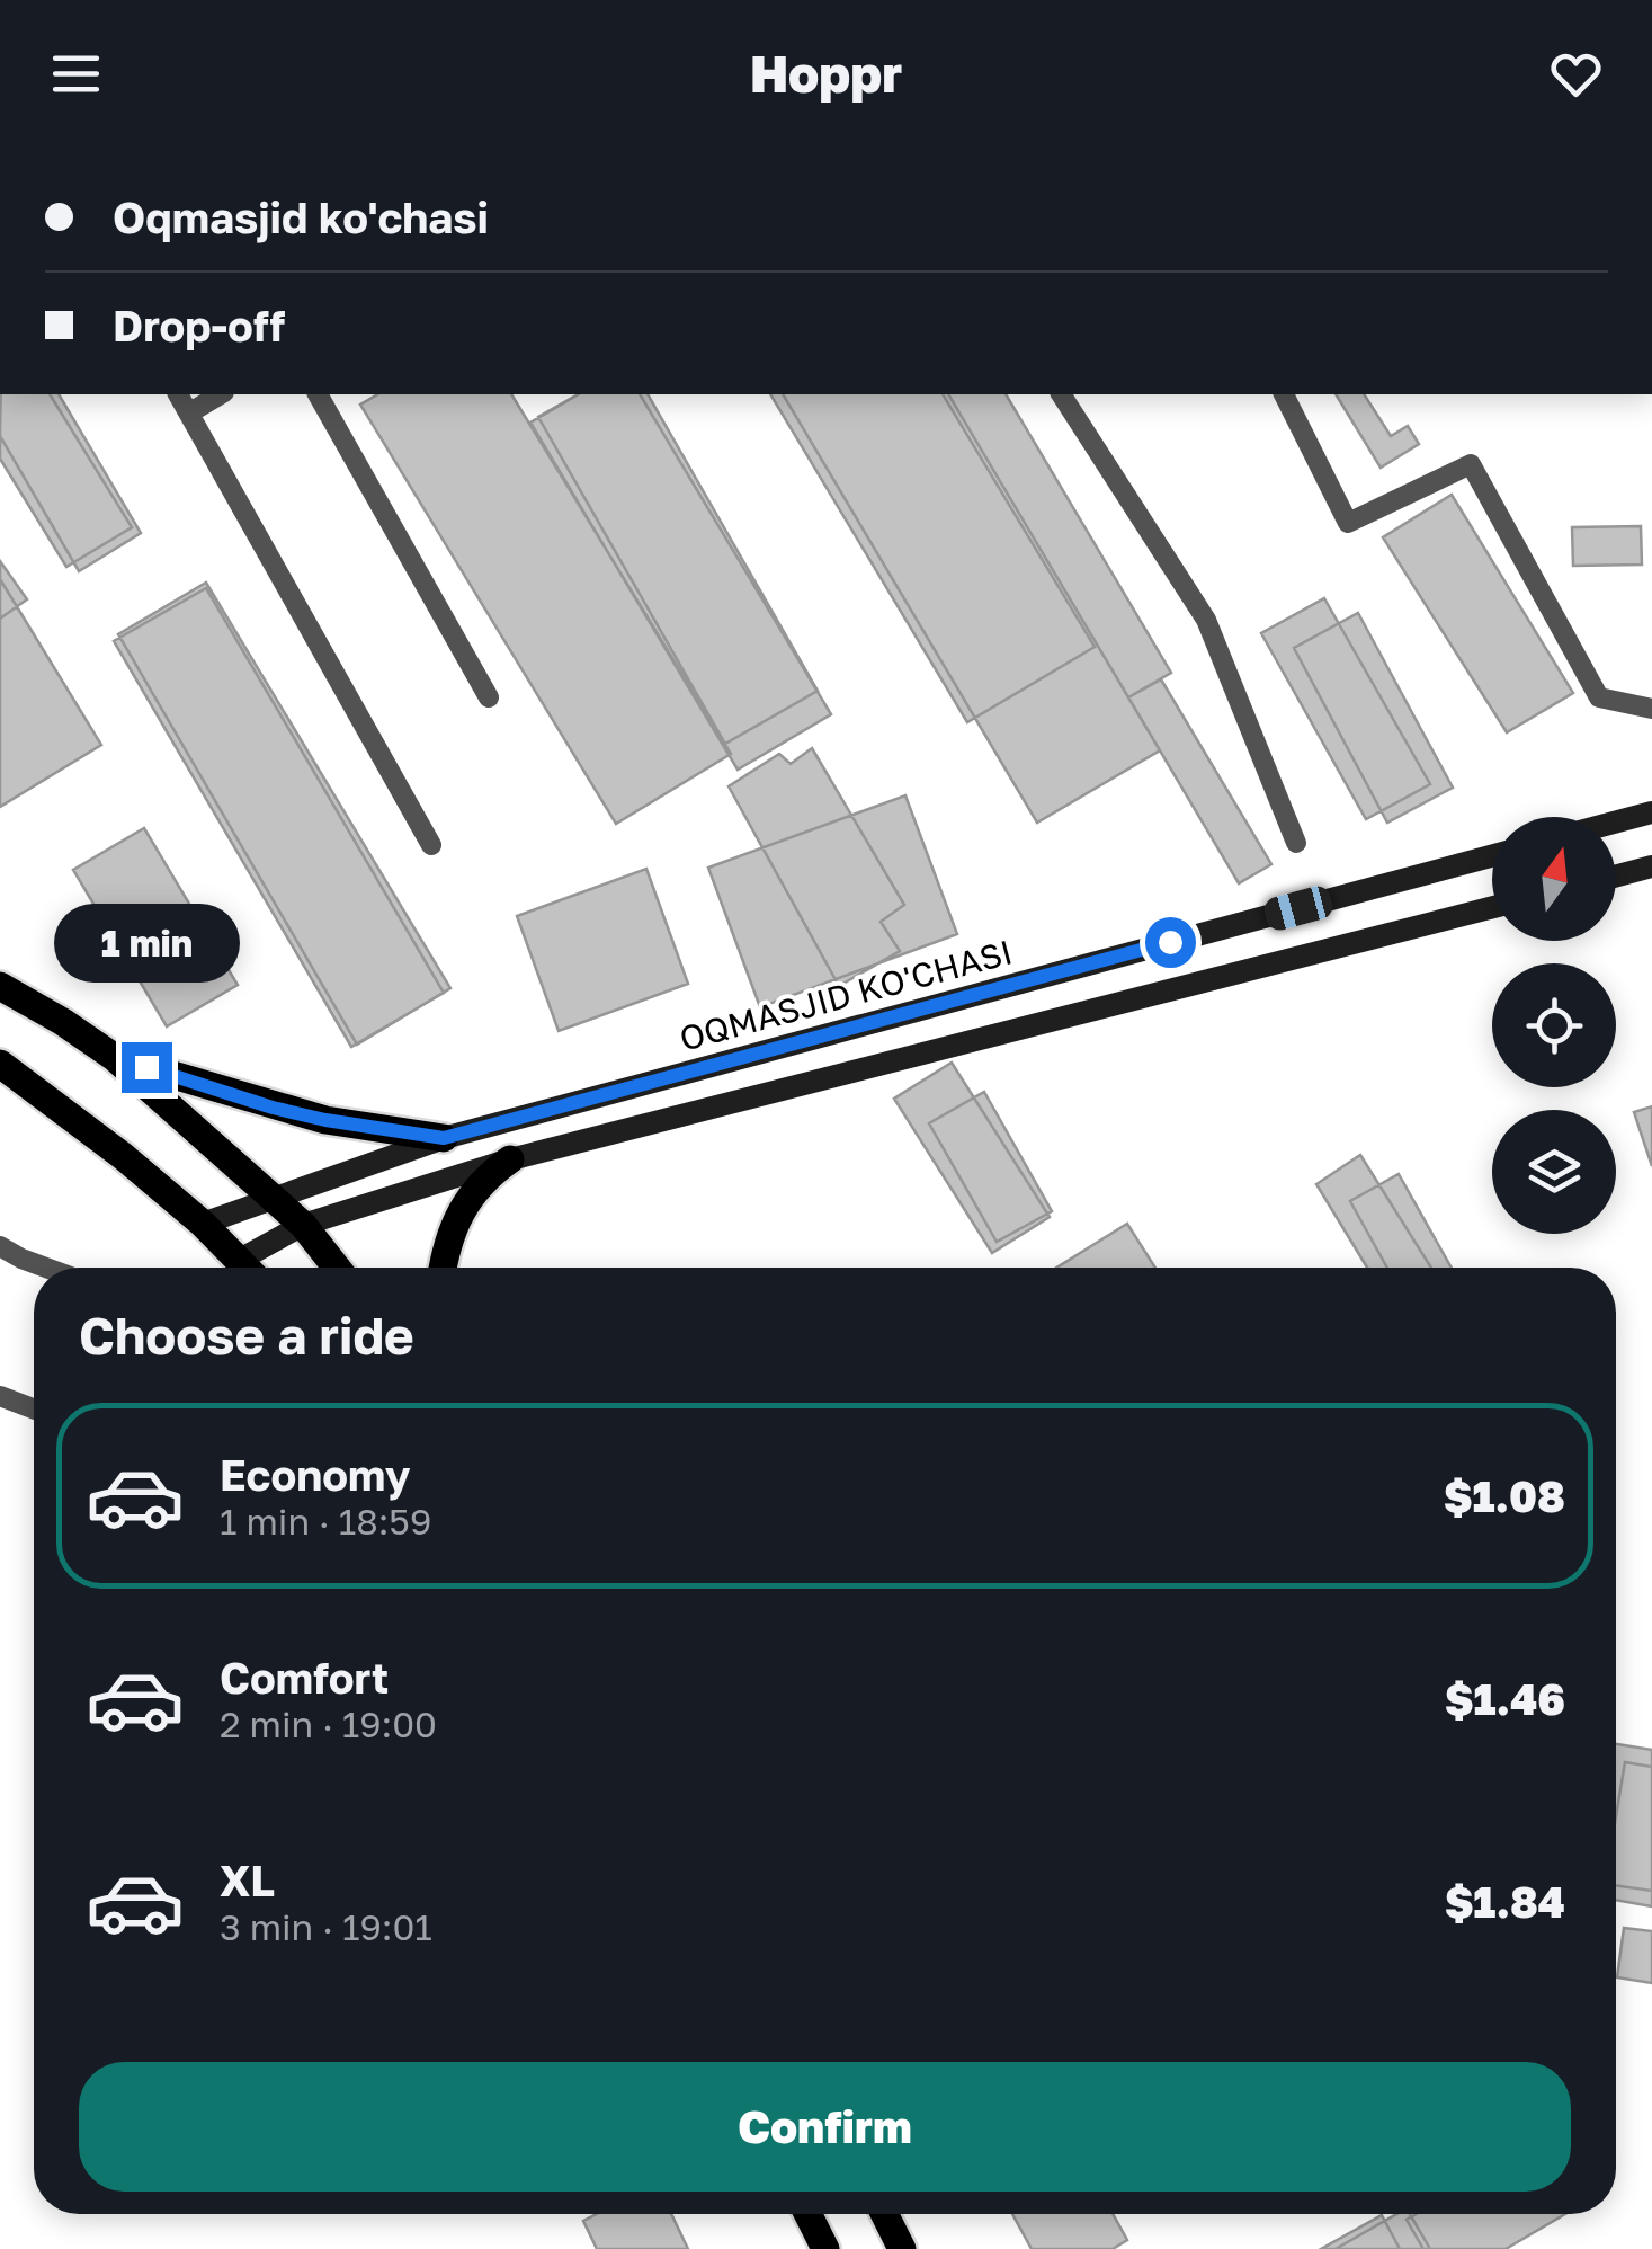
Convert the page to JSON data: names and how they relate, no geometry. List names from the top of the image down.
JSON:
{
  "streets": {
    "main road": ["OQMASJID KO'CHASI"]
  },
  "north": "top",
  "page": {
    "header": "Hoppr",
    "banner": ["Oqmasjid ko'chasi", "Drop-off"],
    "bubble": "1 min",
    "heading": "Choose a ride",
    "list": [
      {
        "name": "Economy",
        "note": "1 min · 18:59",
        "value": "$1.08"
      },
      {
        "name": "Comfort",
        "note": "2 min · 19:00",
        "value": "$1.46"
      },
      {
        "name": "XL",
        "note": "3 min · 19:01",
        "value": "$1.84"
      }
    ],
    "buttons": "Confirm"
  }
}
